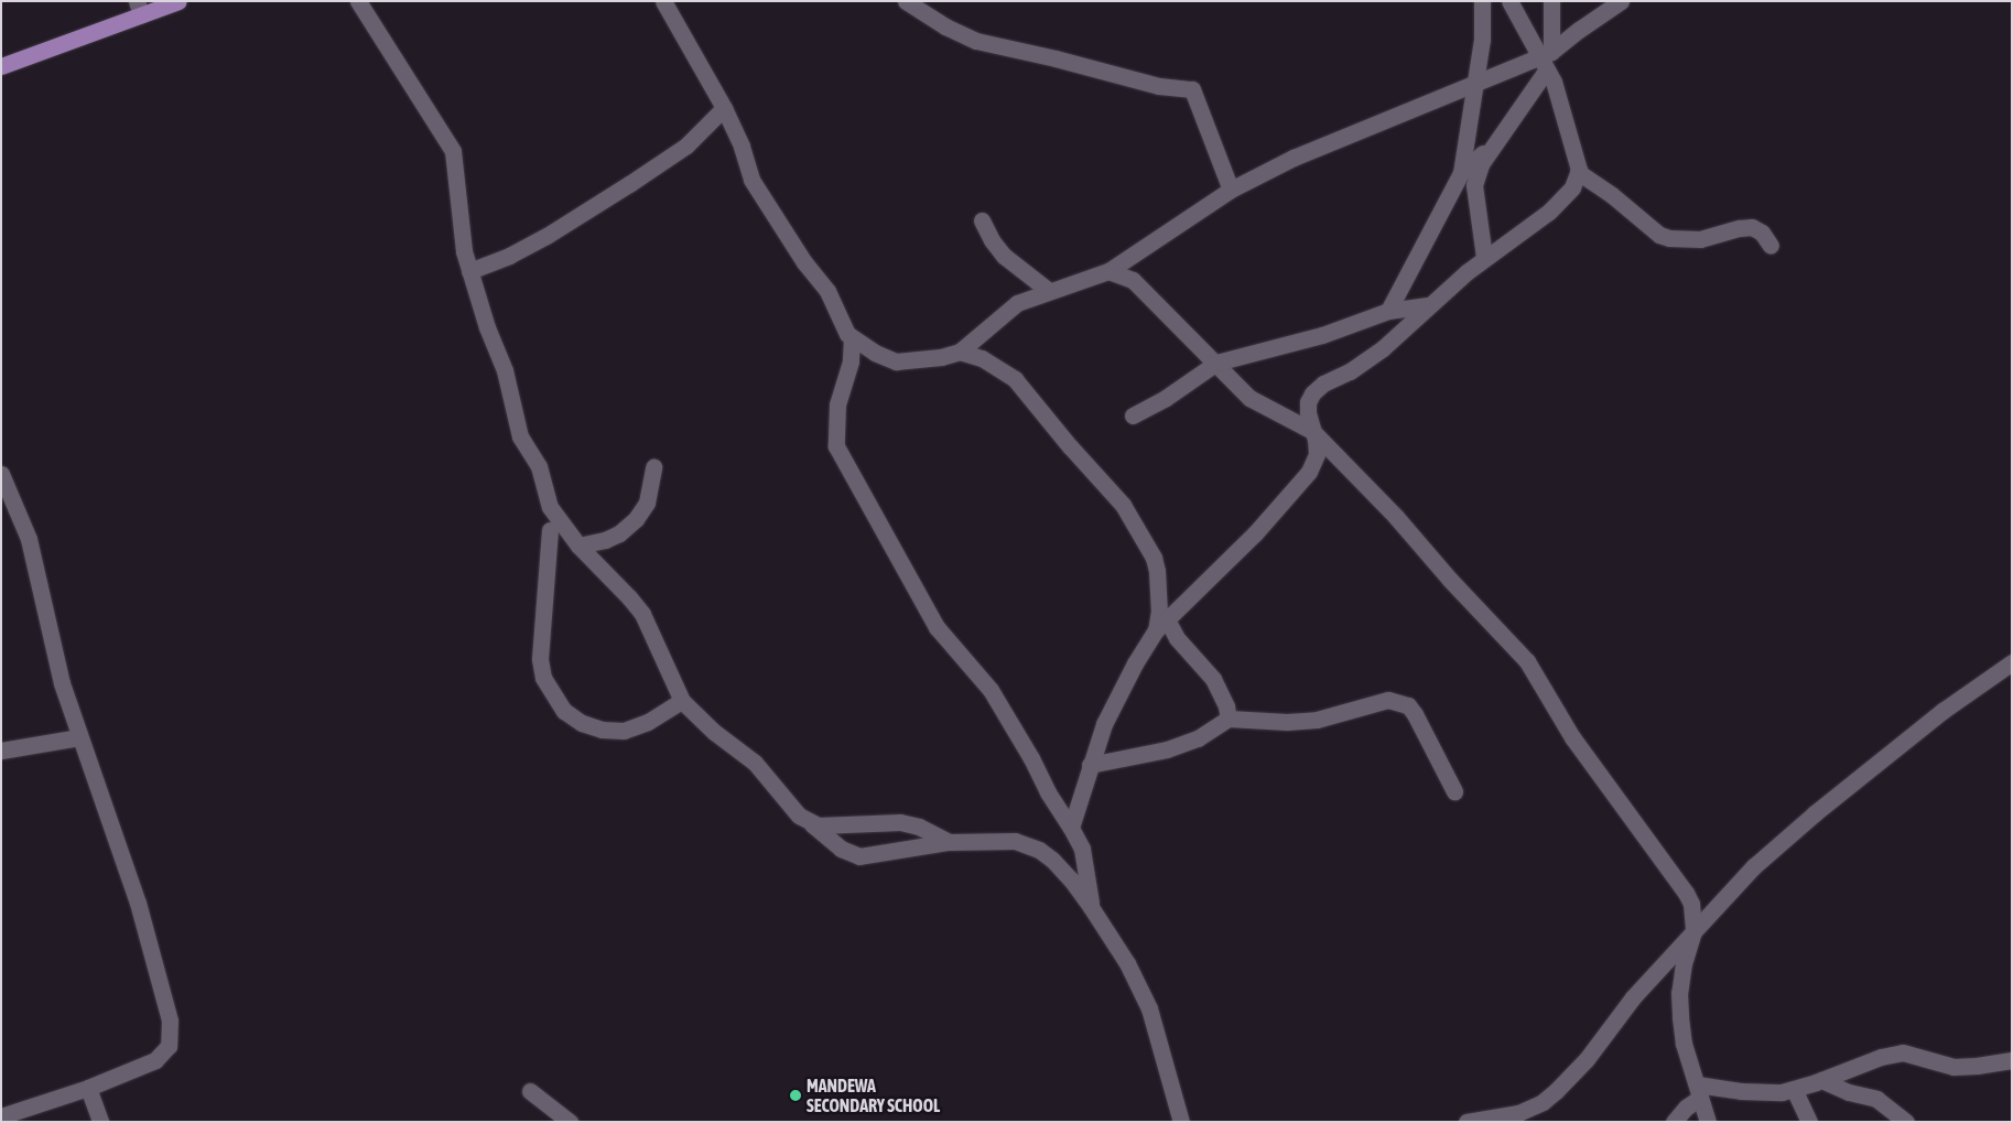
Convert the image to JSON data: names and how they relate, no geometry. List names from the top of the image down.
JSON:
{
  "places": ["MANDEWA SECONDARY SCHOOL"]
}
